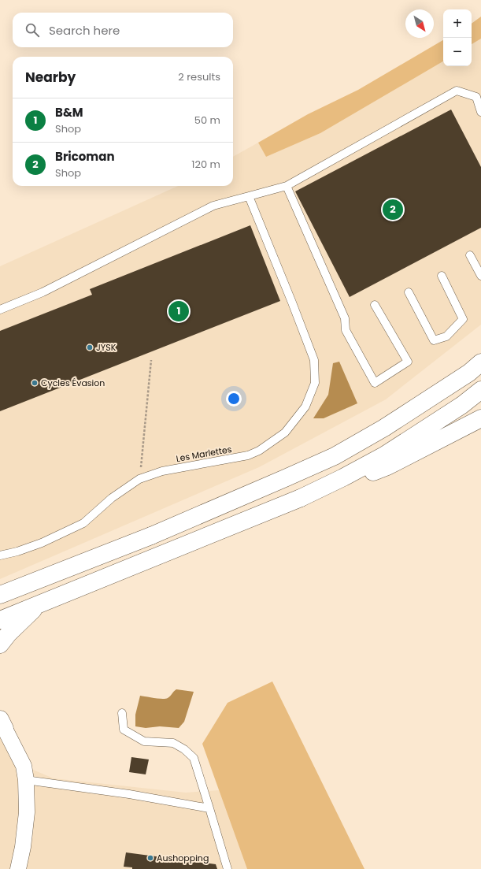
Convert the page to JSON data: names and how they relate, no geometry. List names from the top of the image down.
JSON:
{
  "streets": {
    "lane": ["Les Marlettes"]
  },
  "places": ["JYSK", "Cycles Évasion", "Aushopping"],
  "north": "bottom right",
  "page": {
    "map_buttons": ["+", "−"],
    "search": "Search here",
    "heading": ["Nearby", "2 results"],
    "list": [
      {
        "mark": "1",
        "name": "B&M",
        "note": "Shop",
        "value": "50 m"
      },
      {
        "mark": "2",
        "name": "Bricoman",
        "note": "Shop",
        "value": "120 m"
      }
    ],
    "pins": ["2", "1"]
  }
}
